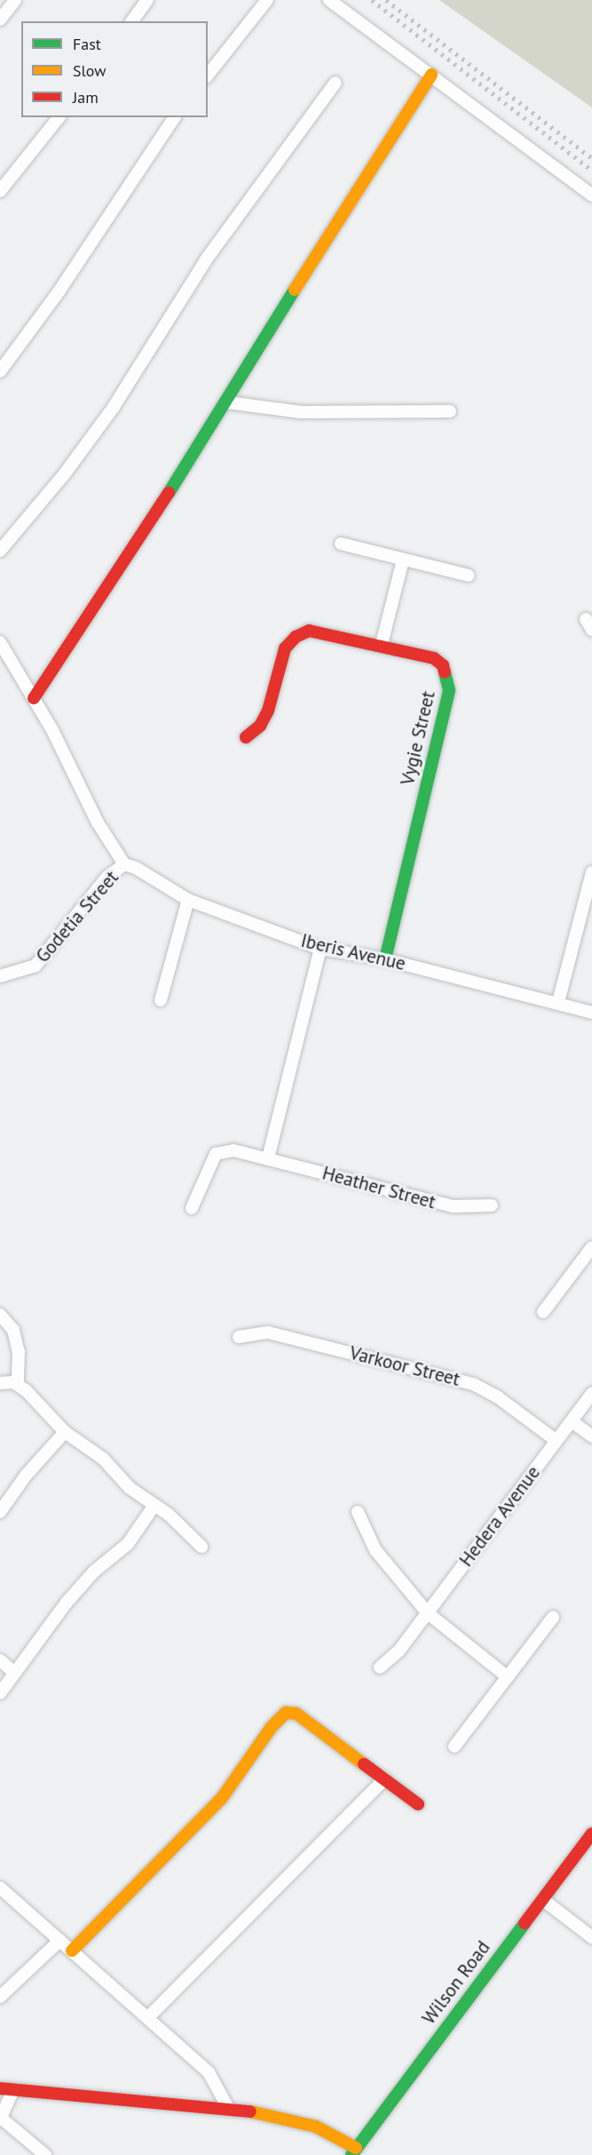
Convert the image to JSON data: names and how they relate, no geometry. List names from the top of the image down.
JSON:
{
  "streets": {
    "street": [
      "Vygie Street",
      "Godetia Street",
      "Iberis Avenue",
      "Heather Street",
      "Varkoor Street",
      "Hedera Avenue",
      "Wilson Road"
    ]
  },
  "crossings": [
    ["Vygie Street", "Iberis Avenue"],
    ["Godetia Street", "Iberis Avenue"],
    ["Varkoor Street", "Hedera Avenue"]
  ],
  "legend": ["Fast", "Slow", "Jam"]
}
